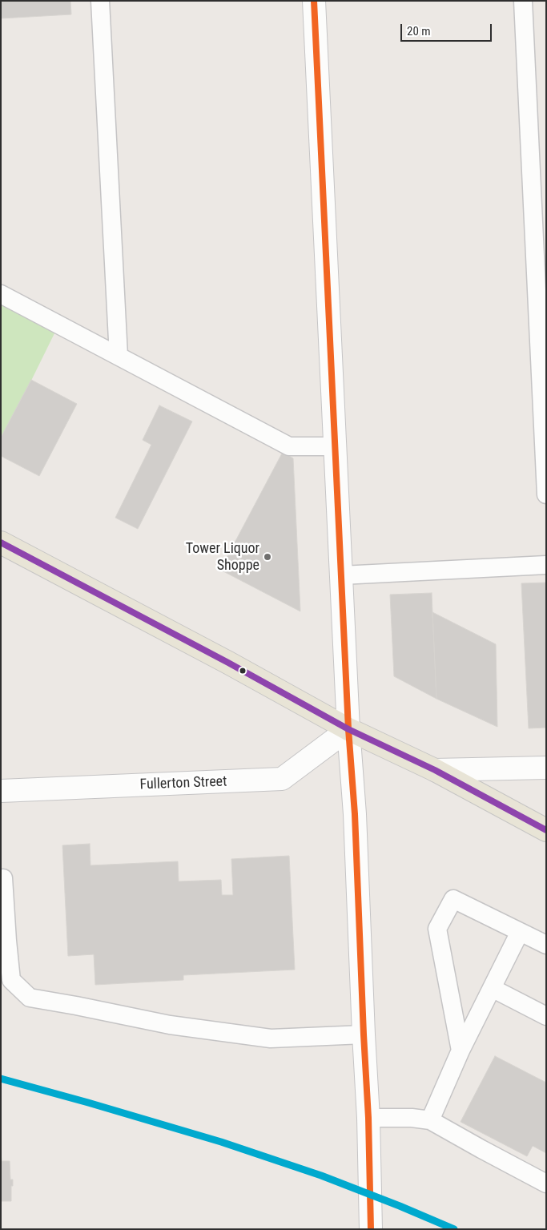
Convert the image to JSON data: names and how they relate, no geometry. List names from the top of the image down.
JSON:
{
  "streets": {
    "street": ["Fullerton Street"]
  },
  "places": ["Tower Liquor Shoppe"],
  "scale_bar": "20 m"
}
